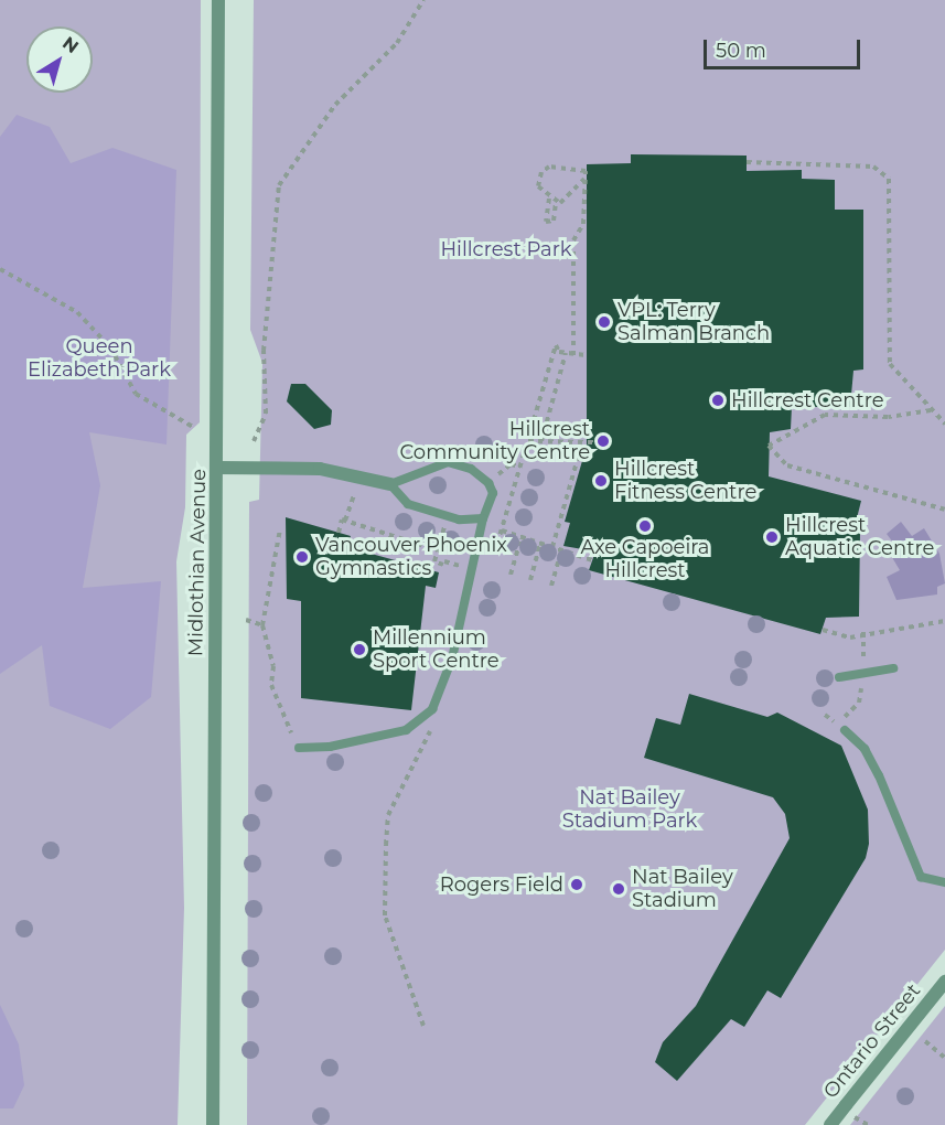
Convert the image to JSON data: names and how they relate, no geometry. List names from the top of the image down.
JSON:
{
  "streets": {
    "street": ["Midlothian Avenue", "Ontario Street"]
  },
  "parks": ["Hillcrest Park", "Queen Elizabeth Park", "Nat Bailey Stadium Park"],
  "places": [
    "VPL: Terry Salman Branch",
    "Hillcrest Centre",
    "Hillcrest Community Centre",
    "Hillcrest Fitness Centre",
    "Axe Capoeira Hillcrest",
    "Hillcrest Aquatic Centre",
    "Vancouver Phoenix Gymnastics",
    "Millennium Sport Centre",
    "Rogers Field",
    "Nat Bailey Stadium"
  ],
  "scale_bar": "50 m",
  "north": "top right"
}
